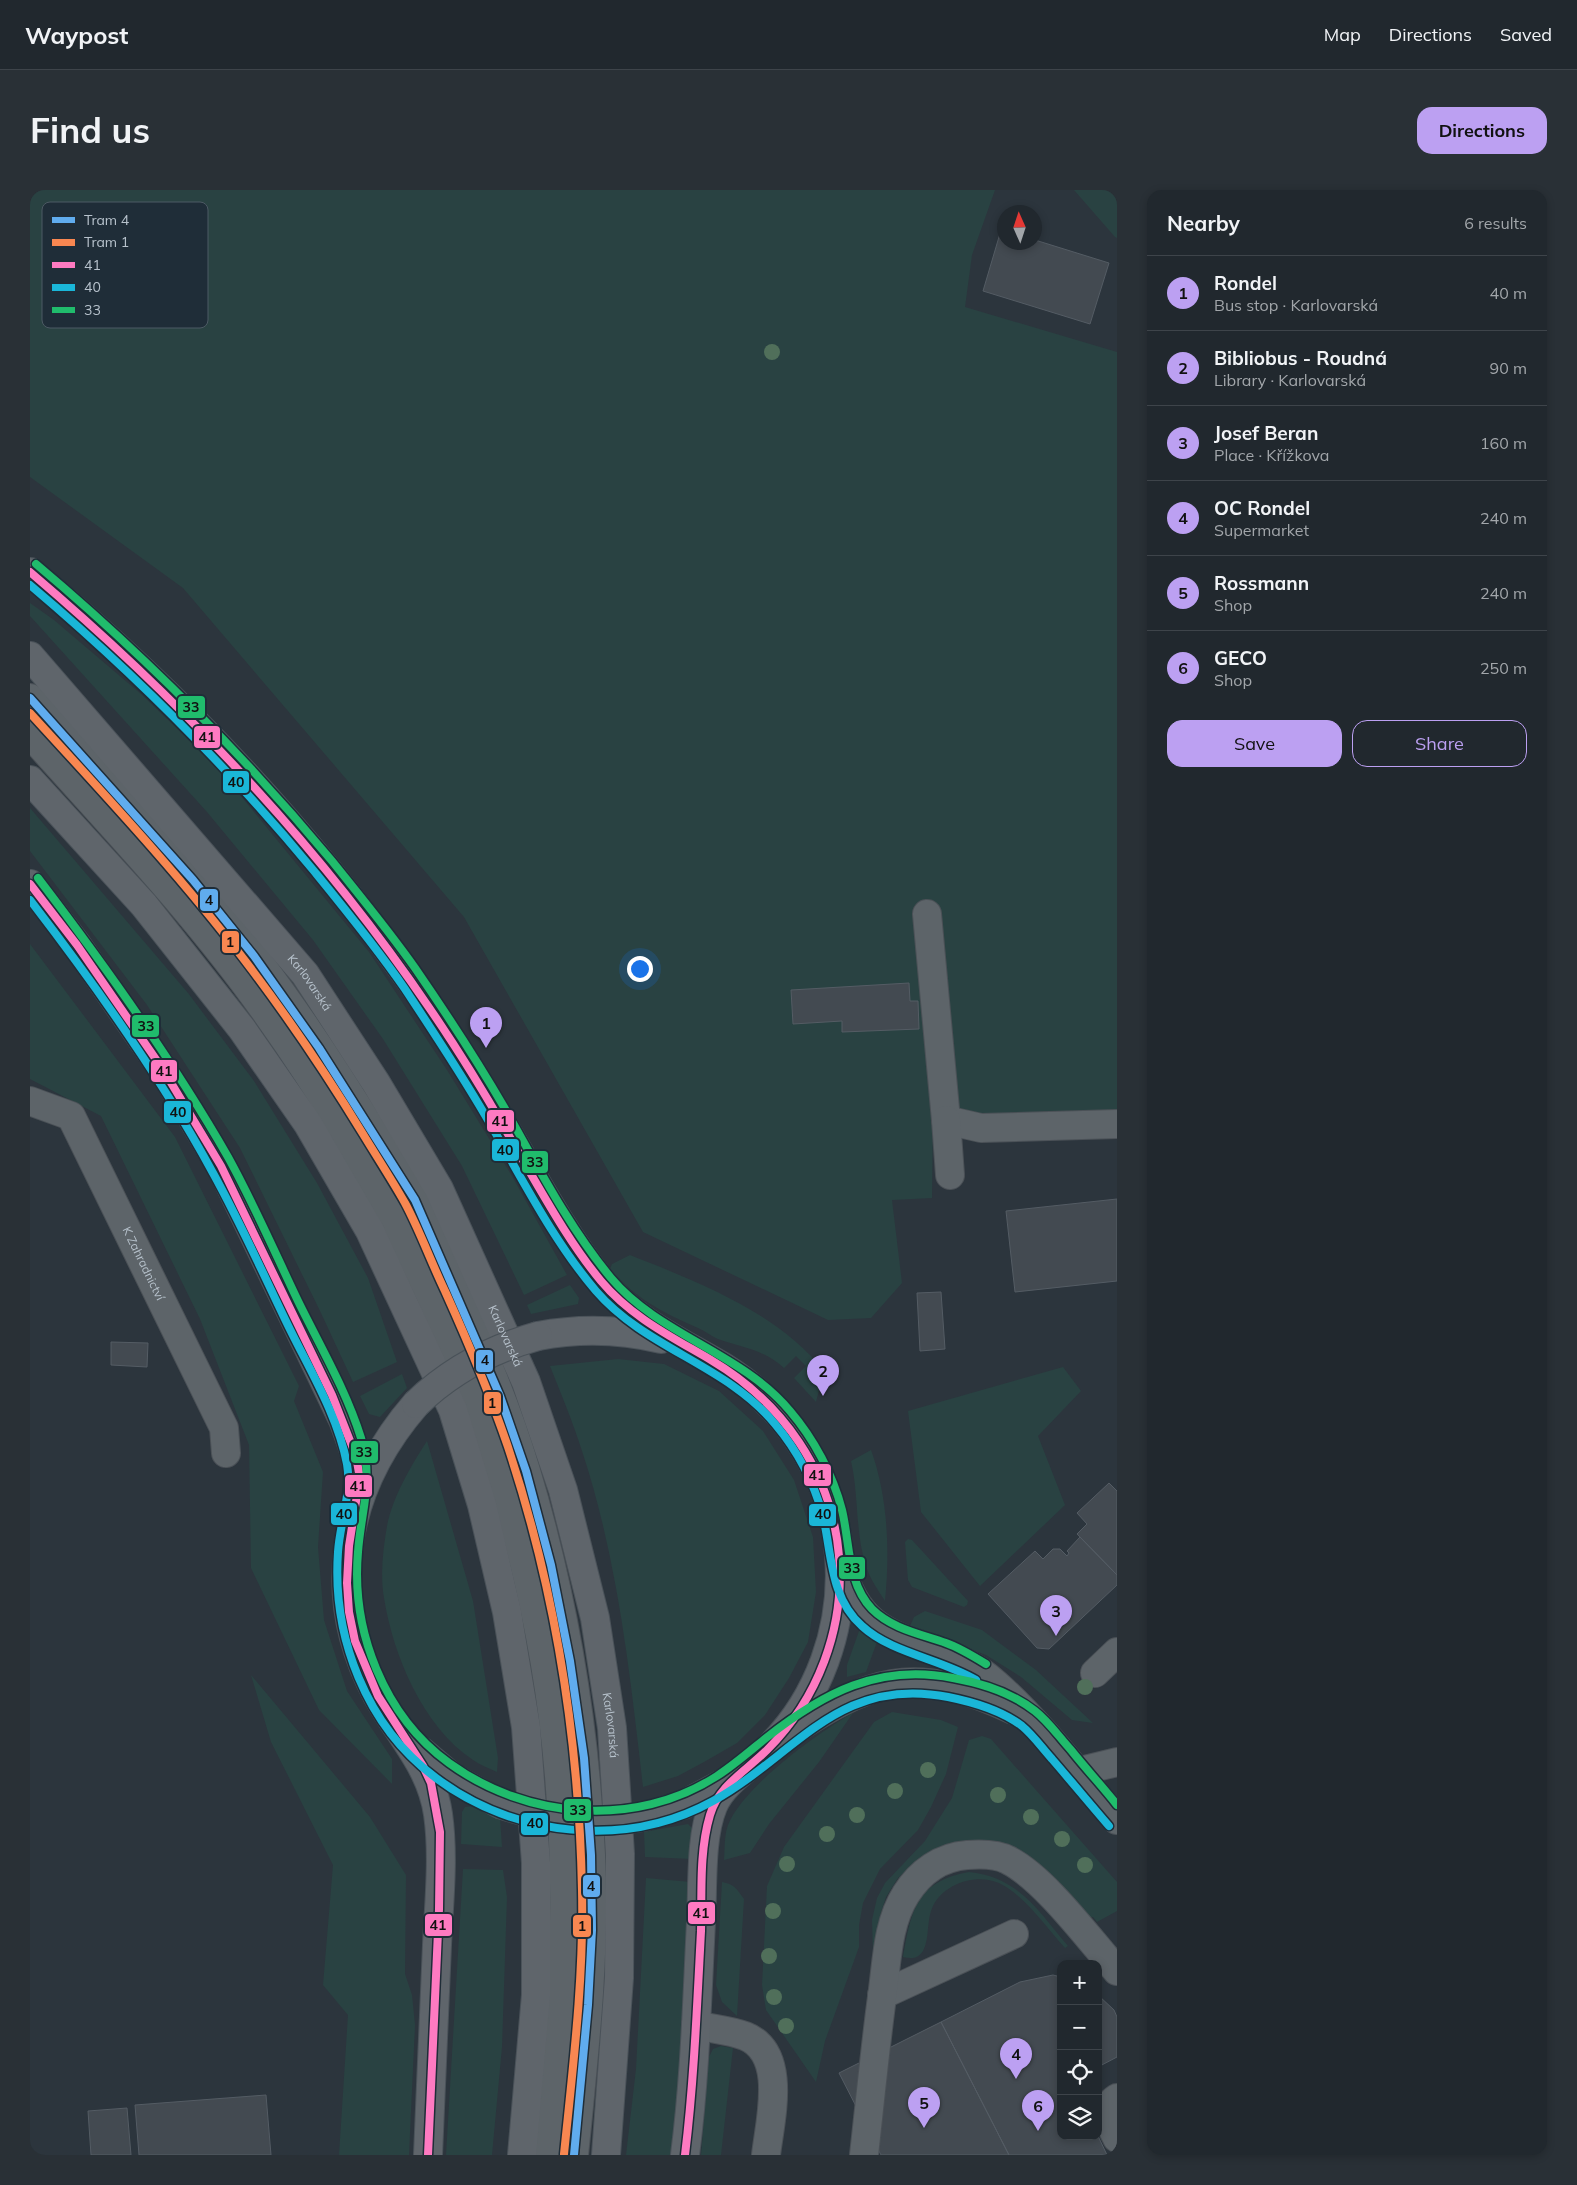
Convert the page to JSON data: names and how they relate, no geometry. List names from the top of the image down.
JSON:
{
  "streets": {
    "main road": ["Karlovarská"],
    "street": ["K Zahradnictví"]
  },
  "lines": [
    "transit line 33",
    "transit line 41",
    "transit line 40",
    "tram line 4",
    "tram line 1"
  ],
  "legend": [
    "Tram 4",
    "Tram 1",
    "41",
    "40",
    "33"
  ],
  "north": "top",
  "page": {
    "header": "Waypost",
    "nav": ["Map", "Directions", "Saved"],
    "buttons": [
      "Directions",
      ["Save", "Share"]
    ],
    "title": "Find us",
    "heading": ["Nearby", "6 results"],
    "list": [
      {
        "mark": "1",
        "name": "Rondel",
        "note": "Bus stop · Karlovarská",
        "value": "40 m"
      },
      {
        "mark": "2",
        "name": "Bibliobus - Roudná",
        "note": "Library · Karlovarská",
        "value": "90 m"
      },
      {
        "mark": "3",
        "name": "Josef Beran",
        "note": "Place · Křížkova",
        "value": "160 m"
      },
      {
        "mark": "4",
        "name": "OC Rondel",
        "note": "Supermarket",
        "value": "240 m"
      },
      {
        "mark": "5",
        "name": "Rossmann",
        "note": "Shop",
        "value": "240 m"
      },
      {
        "mark": "6",
        "name": "GECO",
        "note": "Shop",
        "value": "250 m"
      }
    ],
    "pins": [
      "1",
      "2",
      "3",
      "4",
      "5",
      "6"
    ],
    "map_buttons": ["+", "−"]
  }
}
